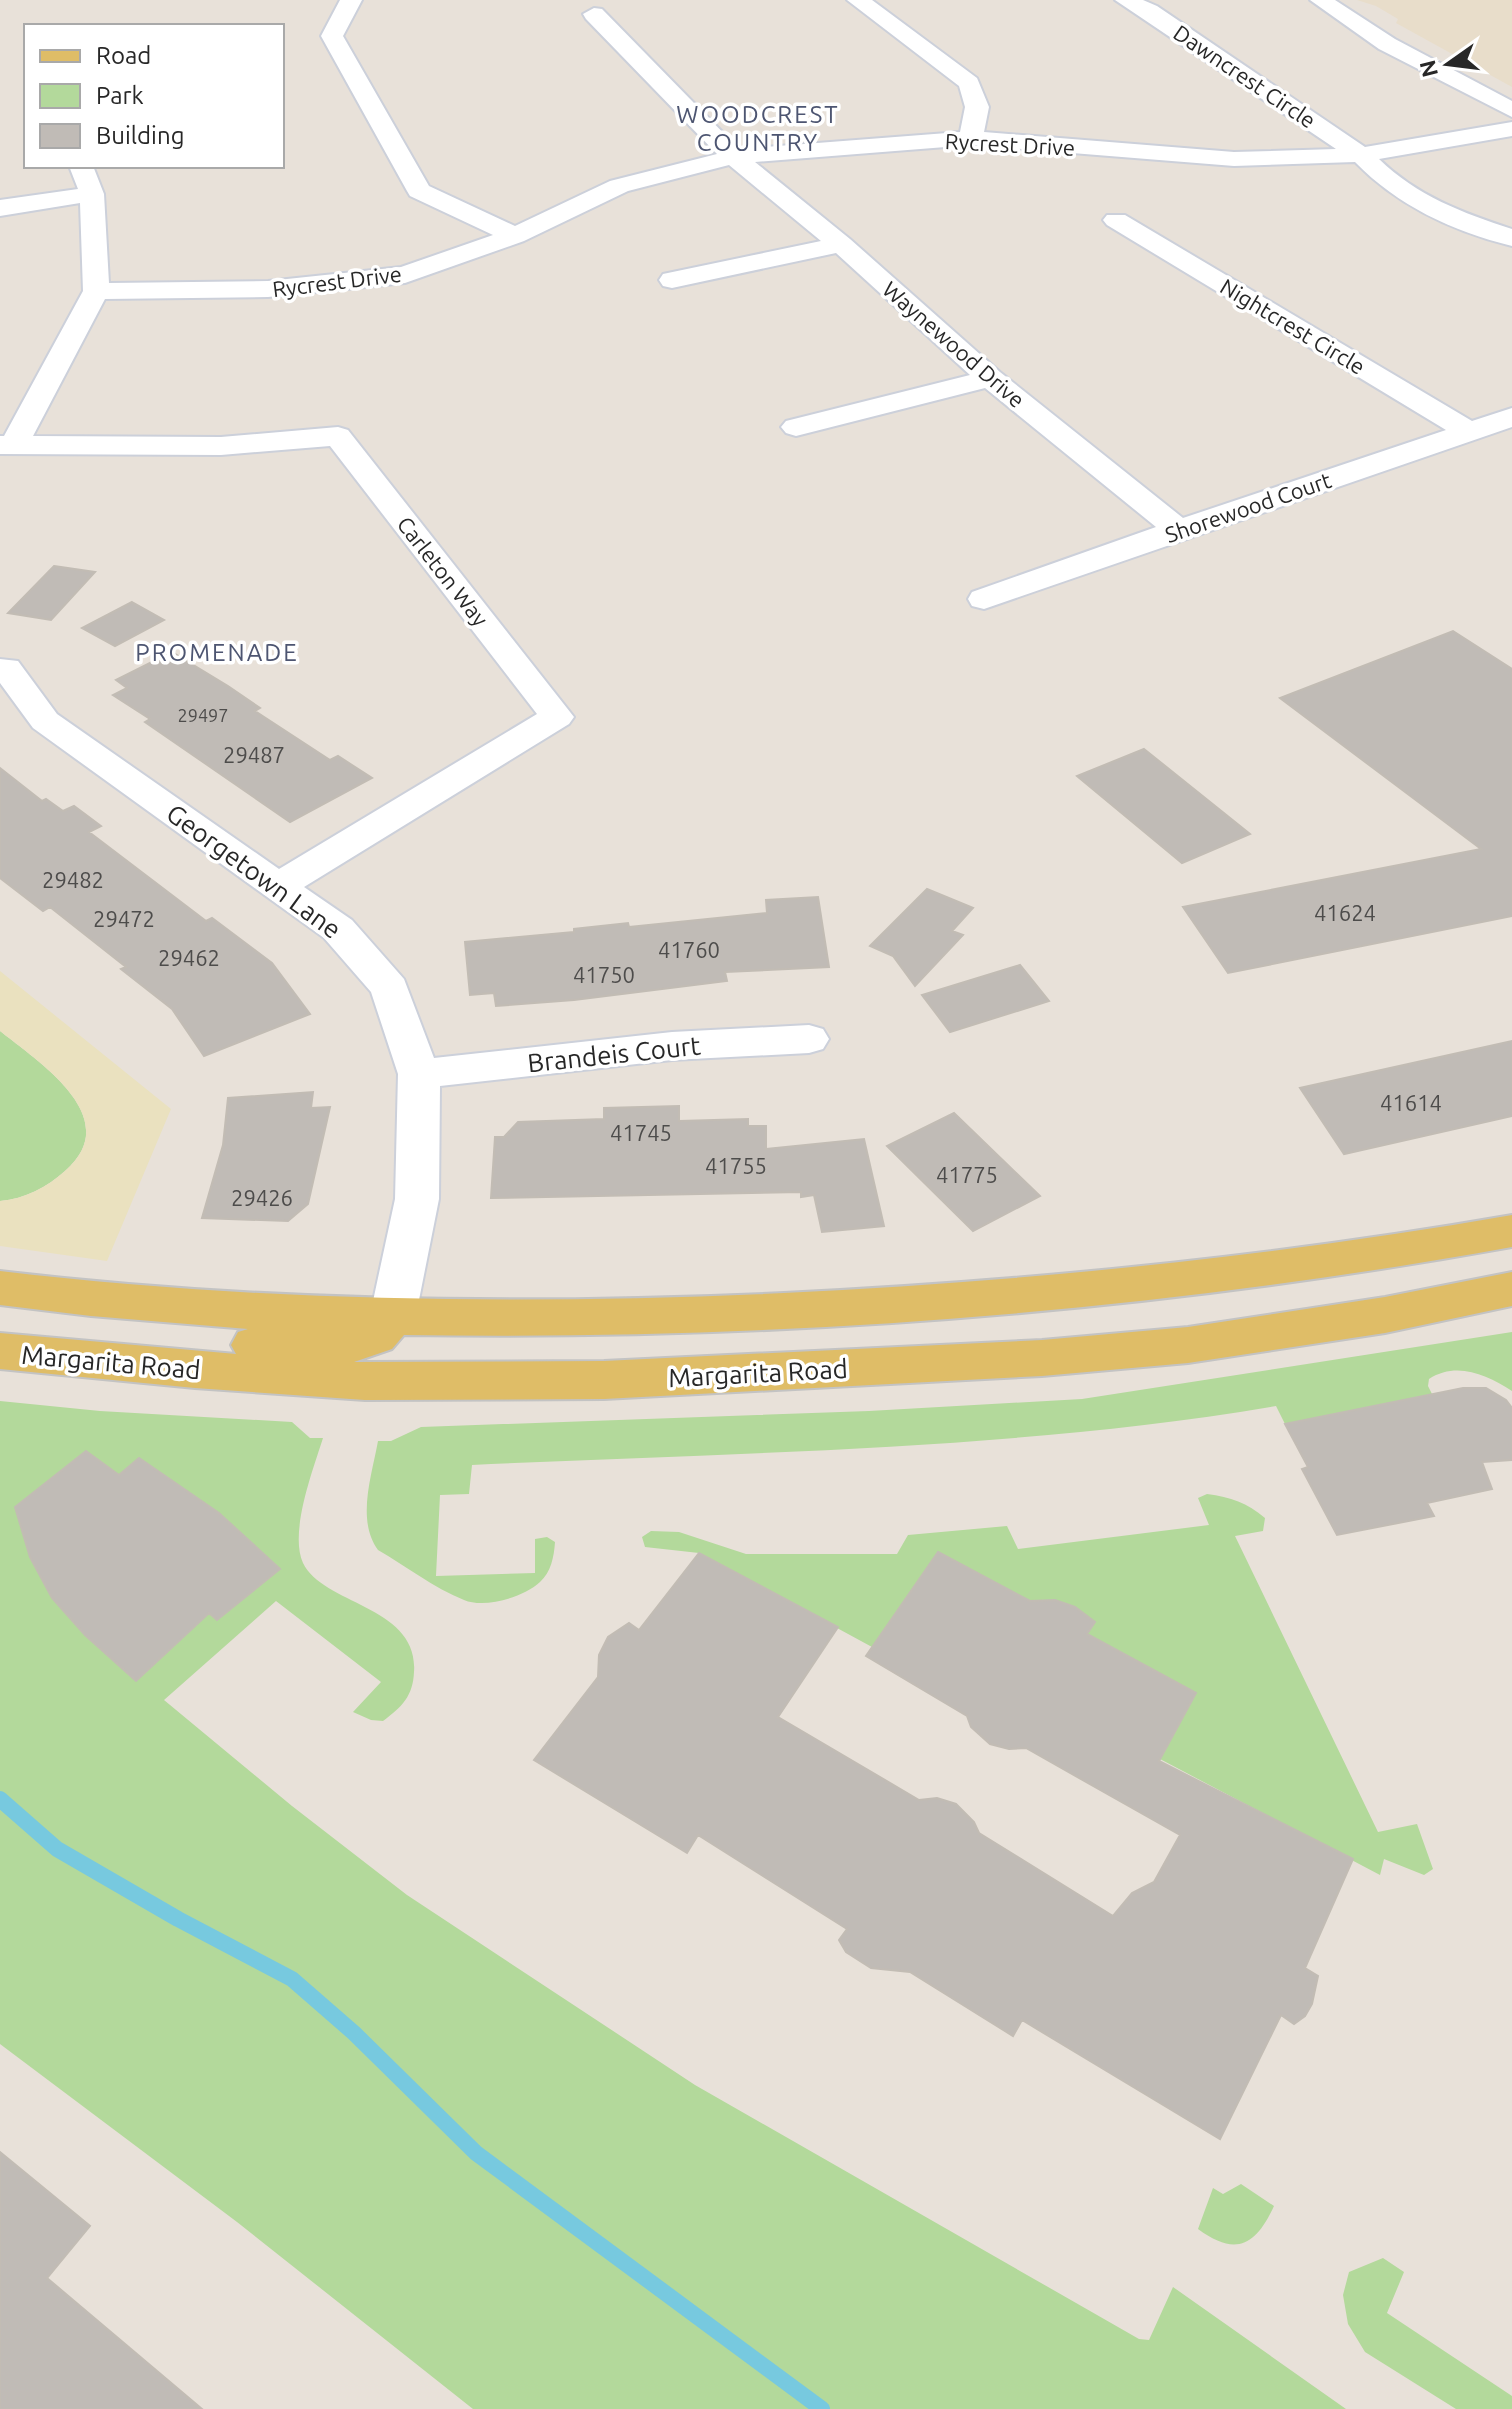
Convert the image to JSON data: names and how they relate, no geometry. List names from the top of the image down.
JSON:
{
  "streets": {
    "main road": ["Margarita Road"],
    "street": [
      "Dawncrest Circle",
      "Rycrest Drive",
      "Nightcrest Circle",
      "Waynewood Drive",
      "Shorewood Court",
      "Carleton Way",
      "Georgetown Lane",
      "Brandeis Court"
    ]
  },
  "crossings": [
    ["Dawncrest Circle", "Rycrest Drive"],
    ["Rycrest Drive", "Waynewood Drive"],
    ["Nightcrest Circle", "Shorewood Court"],
    ["Waynewood Drive", "Shorewood Court"],
    ["Carleton Way", "Georgetown Lane"],
    ["Georgetown Lane", "Brandeis Court"]
  ],
  "districts": ["WOODCREST COUNTRY", "PROMENADE"],
  "house_numbers": [
    "29497",
    "29487",
    "29482",
    "41624",
    "29472",
    "41760",
    "29462",
    "41750",
    "41614",
    "41745",
    "41755",
    "41775",
    "29426"
  ],
  "legend": ["Road", "Park", "Building"],
  "north": "left"
}
